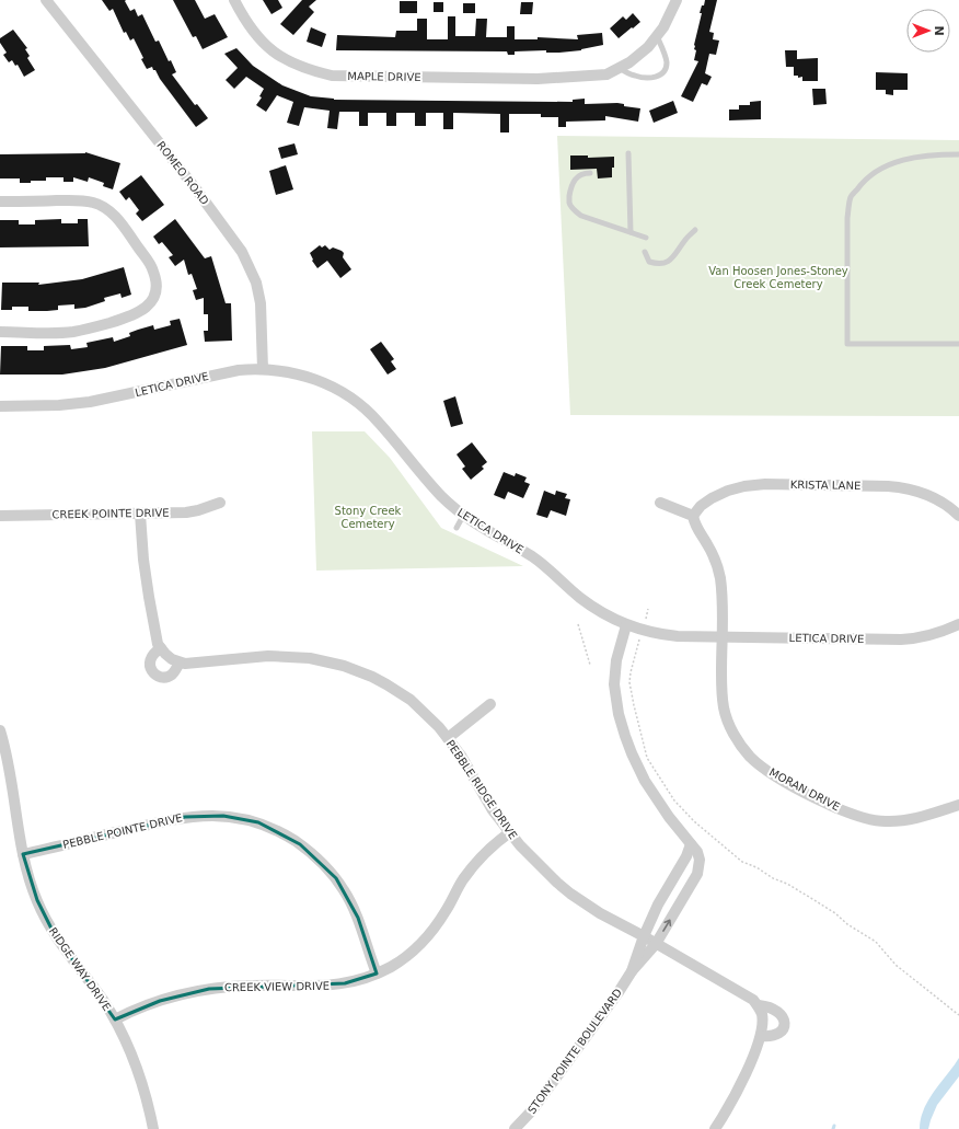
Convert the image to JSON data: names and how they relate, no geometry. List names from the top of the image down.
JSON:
{
  "streets": {
    "street": [
      "MAPLE DRIVE",
      "ROMEO ROAD",
      "LETICA DRIVE",
      "KRISTA LANE",
      "CREEK POINTE DRIVE",
      "PEBBLE RIDGE DRIVE",
      "MORAN DRIVE",
      "PEBBLE POINTE DRIVE",
      "RIDGE WAY DRIVE",
      "CREEK VIEW DRIVE",
      "STONY POINTE BOULEVARD"
    ]
  },
  "crossings": [
    ["ROMEO ROAD", "LETICA DRIVE"],
    ["LETICA DRIVE", "MORAN DRIVE"],
    ["LETICA DRIVE", "STONY POINTE BOULEVARD"],
    ["KRISTA LANE", "MORAN DRIVE"],
    ["PEBBLE RIDGE DRIVE", "CREEK VIEW DRIVE"],
    ["PEBBLE RIDGE DRIVE", "STONY POINTE BOULEVARD"],
    ["PEBBLE POINTE DRIVE", "RIDGE WAY DRIVE"],
    ["PEBBLE POINTE DRIVE", "CREEK VIEW DRIVE"],
    ["RIDGE WAY DRIVE", "CREEK VIEW DRIVE"]
  ],
  "parks": ["Van Hoosen Jones-Stoney Creek Cemetery", "Stony Creek Cemetery"],
  "north": "right"
}
